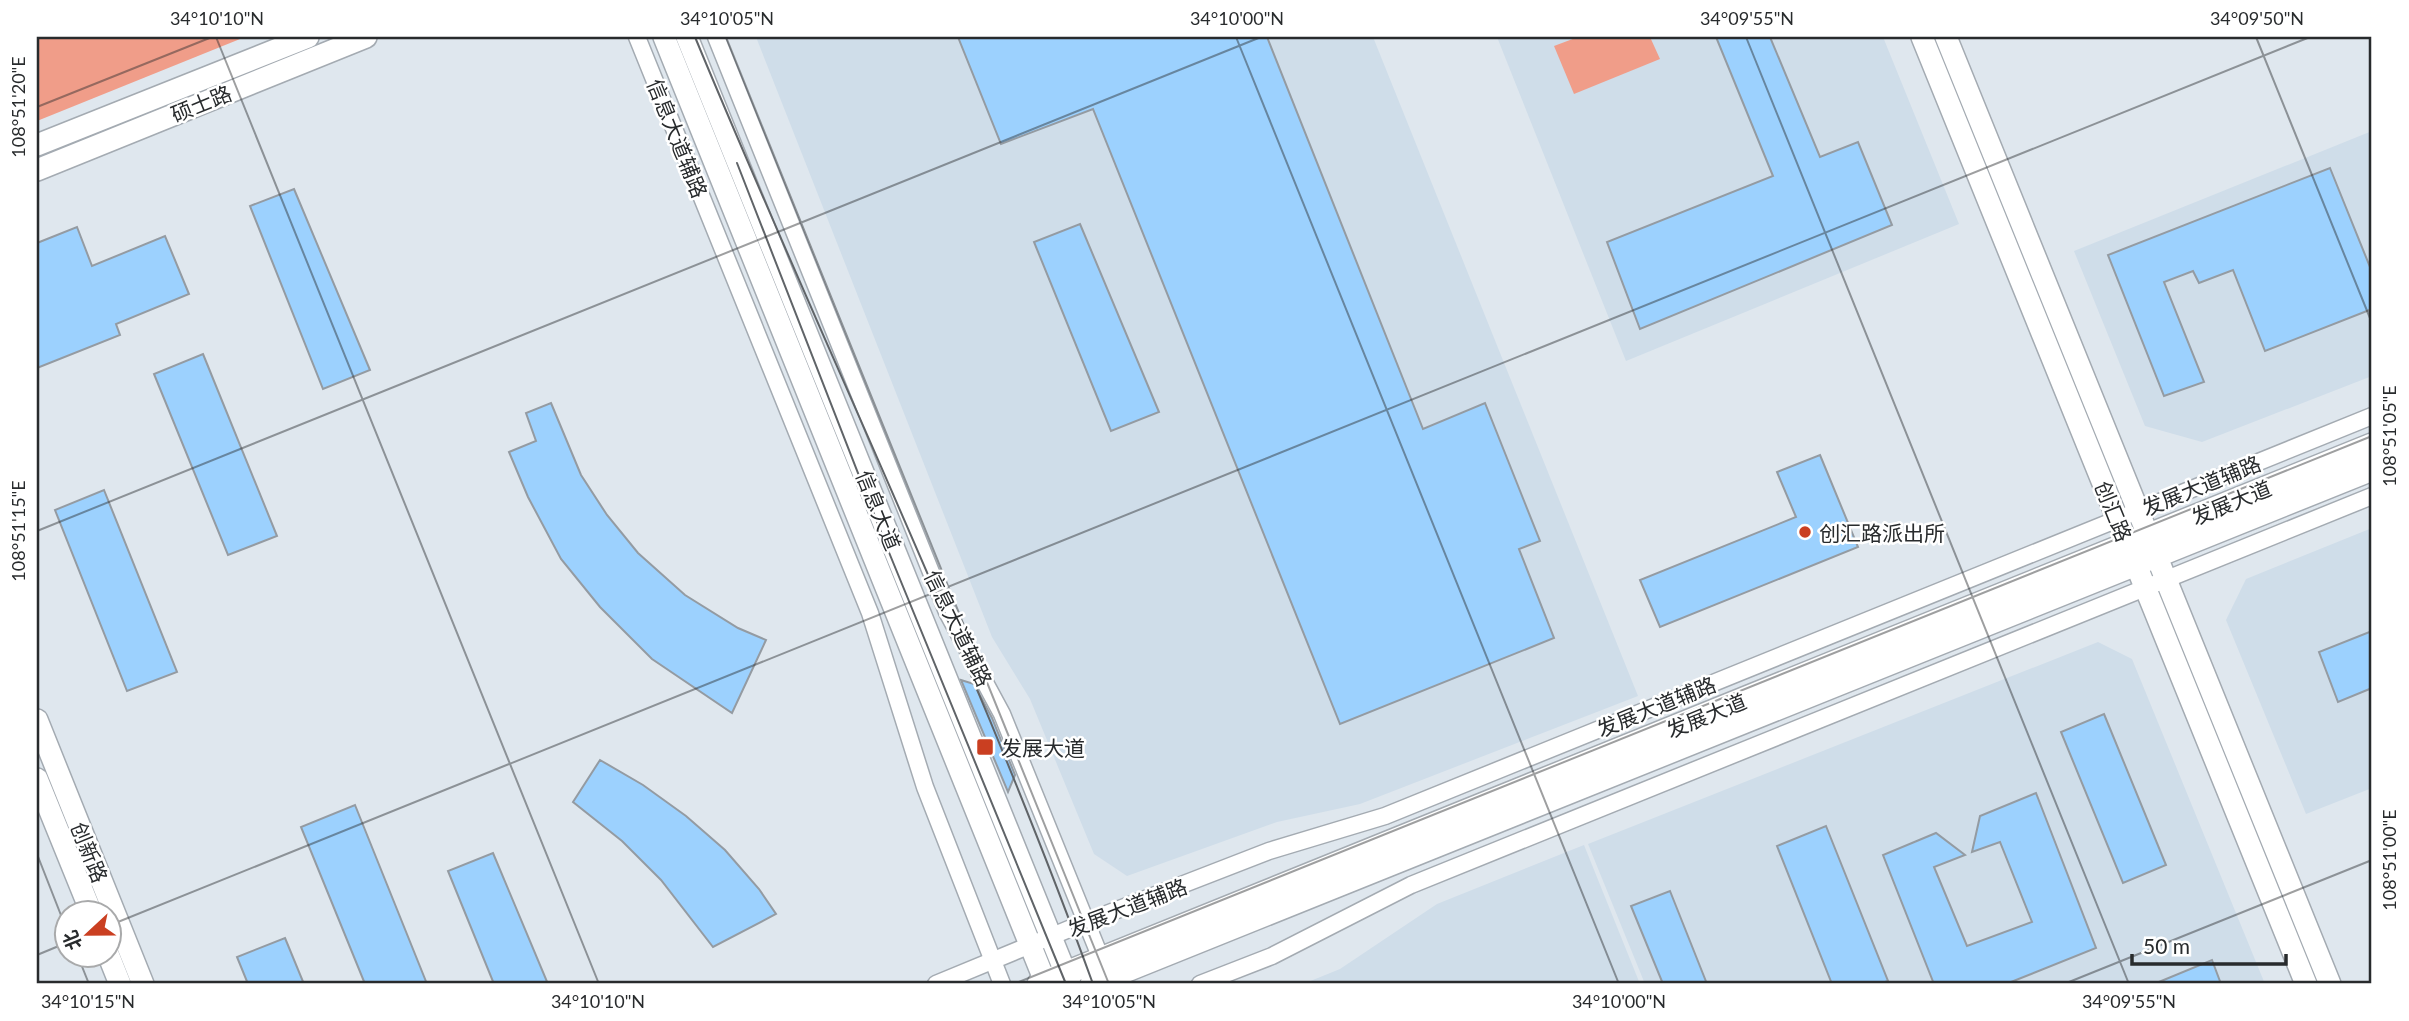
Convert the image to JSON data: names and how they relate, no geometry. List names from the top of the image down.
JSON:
{
  "streets": {
    "main road": ["发展大道"],
    "street": [
      "硕士路",
      "信息大道辅路",
      "发展大道辅路",
      "信息大道",
      "创汇路",
      "创新路"
    ]
  },
  "crossings": [
    ["信息大道辅路", "发展大道辅路"],
    ["信息大道辅路", "发展大道"],
    ["发展大道辅路", "信息大道"],
    ["发展大道辅路", "创汇路"],
    ["发展大道", "信息大道"],
    ["发展大道", "创汇路"]
  ],
  "places": {
    "other": ["创汇路派出所"],
    "transit": ["发展大道"]
  },
  "scale_bar": "50 m",
  "north": "left",
  "coordinates": [
    "34°10'10\"N",
    "34°10'05\"N",
    "34°10'00\"N",
    "34°09'55\"N",
    "34°09'50\"N",
    "108°51'20\"E",
    "108°51'05\"E",
    "108°51'15\"E",
    "108°51'00\"E",
    "34°10'15\"N"
  ]
}
